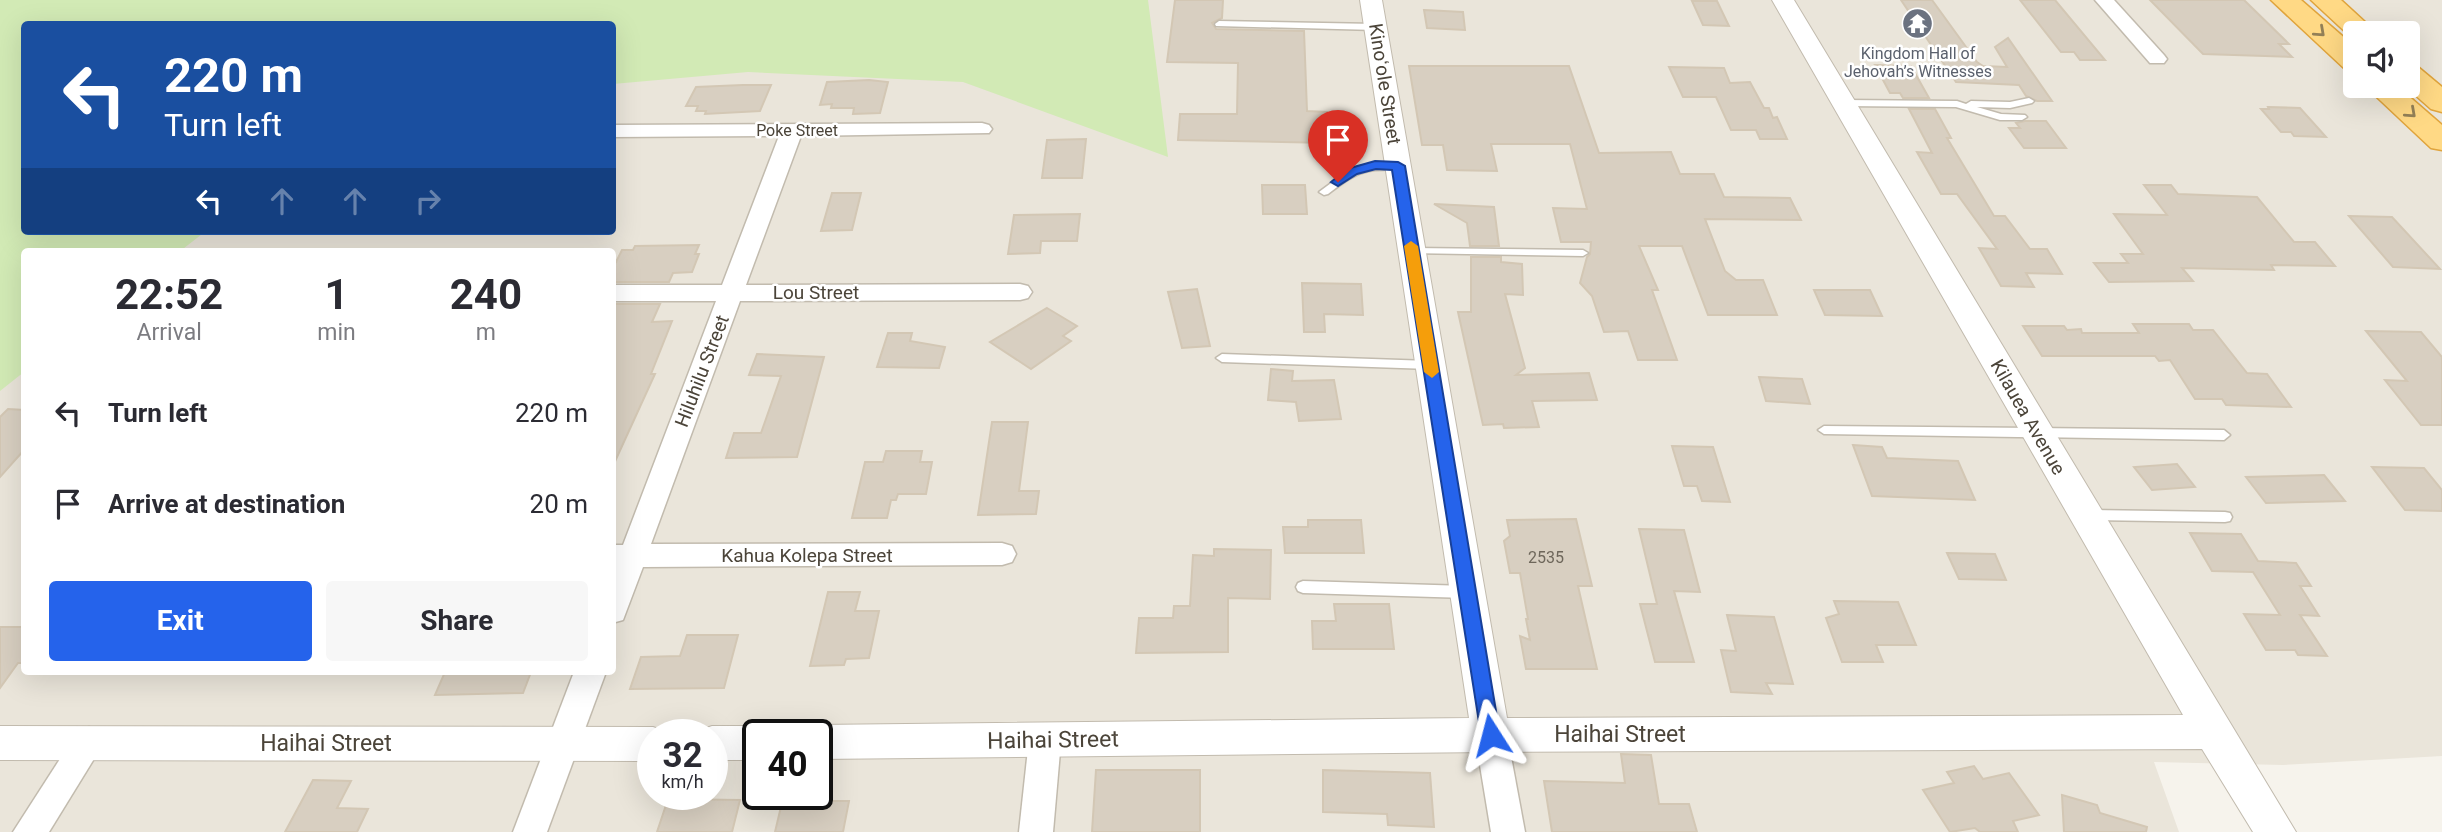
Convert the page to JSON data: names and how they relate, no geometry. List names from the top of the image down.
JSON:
{
  "streets": {
    "street": [
      "Kinoʻole Street",
      "Poke Street",
      "Lou Street",
      "Hiluhilu Street",
      "Kilauea Avenue",
      "Kahua Kolepa Street",
      "Haihai Street"
    ]
  },
  "crossings": [
    ["Kinoʻole Street", "Haihai Street"],
    ["Poke Street", "Hiluhilu Street"],
    ["Lou Street", "Hiluhilu Street"],
    ["Hiluhilu Street", "Kahua Kolepa Street"],
    ["Kilauea Avenue", "Haihai Street"]
  ],
  "places": {
    "temple": ["Kingdom Hall of Jehovah’s Witnesses"]
  },
  "house_numbers": ["2535"],
  "page": {
    "turn": ["220 m", "Turn left"],
    "eta": [
      "22:52",
      "Arrival",
      "1",
      "min",
      "240",
      "m"
    ],
    "list": [
      {
        "name": "Turn left",
        "value": "220 m"
      },
      {
        "name": "Arrive at destination",
        "value": "20 m"
      }
    ],
    "buttons": ["Exit", "Share"],
    "speed": "32 km/h",
    "limit": "40"
  }
}
